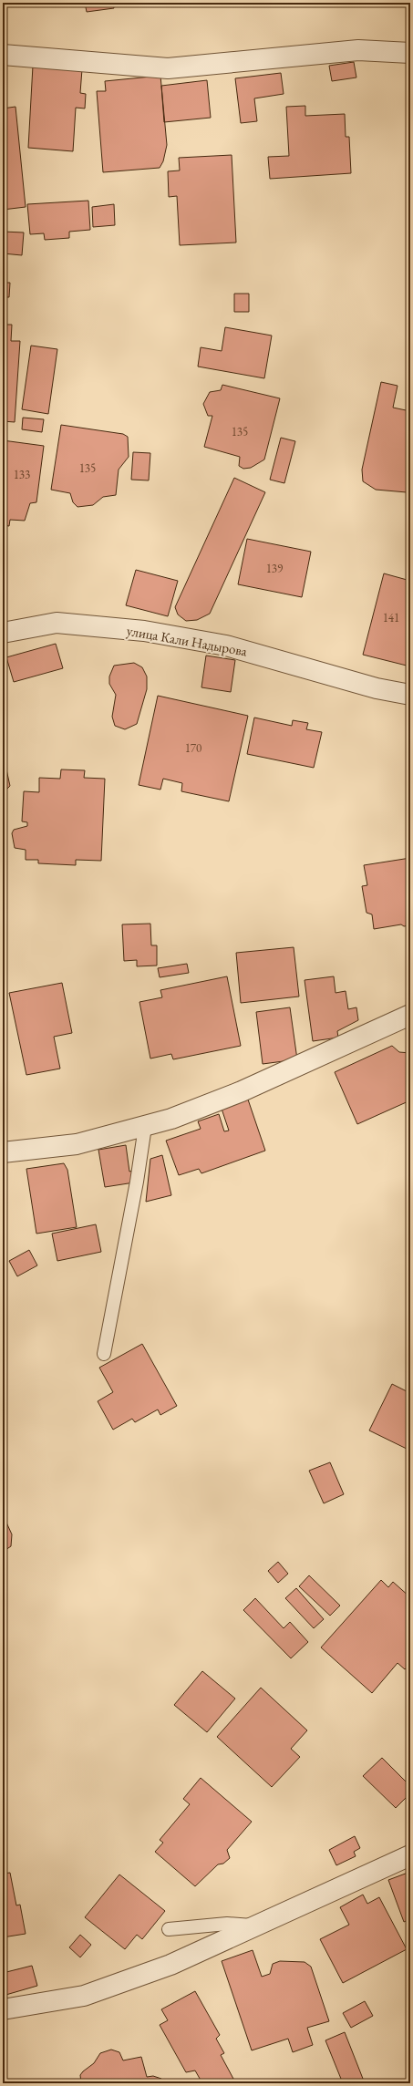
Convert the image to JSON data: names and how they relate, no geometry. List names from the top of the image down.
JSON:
{
  "streets": {
    "street": ["улица Кали Надырова"]
  },
  "house_numbers": [
    "135",
    "135",
    "133",
    "139",
    "141",
    "170"
  ]
}
